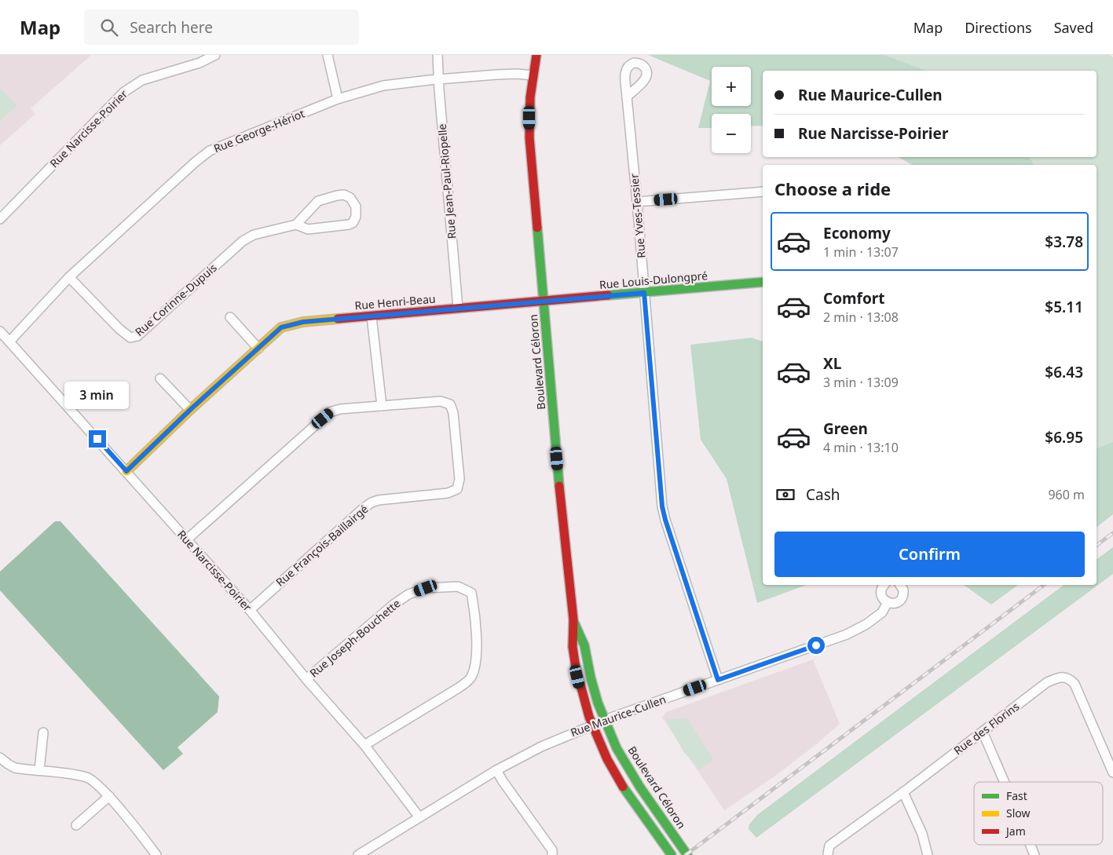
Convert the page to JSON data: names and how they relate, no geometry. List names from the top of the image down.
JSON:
{
  "streets": {
    "street": [
      "Rue Narcisse-Poirier",
      "Rue George-Hériot",
      "Rue Jean-Paul-Riopelle",
      "Rue Yves-Tessier",
      "Rue Louis-Dulongpré",
      "Rue Corinne-Dupuis",
      "Rue Henri-Beau",
      "Boulevard Céloron",
      "Rue François-Baillairgé",
      "Rue Joseph-Bouchette",
      "Rue Maurice-Cullen",
      "Rue des Florins"
    ]
  },
  "crossings": [
    ["Rue Narcisse-Poirier", "Rue George-Hériot"],
    ["Rue Narcisse-Poirier", "Rue Henri-Beau"],
    ["Rue Narcisse-Poirier", "Rue François-Baillairgé"],
    ["Rue Narcisse-Poirier", "Rue Joseph-Bouchette"],
    ["Rue Narcisse-Poirier", "Rue Maurice-Cullen"],
    ["Rue George-Hériot", "Rue Jean-Paul-Riopelle"],
    ["Rue George-Hériot", "Rue Corinne-Dupuis"],
    ["Rue George-Hériot", "Boulevard Céloron"],
    ["Rue Jean-Paul-Riopelle", "Rue Henri-Beau"],
    ["Rue Yves-Tessier", "Rue Louis-Dulongpré"],
    ["Rue Yves-Tessier", "Rue Maurice-Cullen"],
    ["Rue Louis-Dulongpré", "Rue Henri-Beau"],
    ["Rue Louis-Dulongpré", "Boulevard Céloron"],
    ["Rue Henri-Beau", "Boulevard Céloron"],
    ["Boulevard Céloron", "Rue Maurice-Cullen"]
  ],
  "legend": ["Fast", "Slow", "Jam"],
  "page": {
    "header": "Map",
    "search": "Search here",
    "nav": ["Map", "Directions", "Saved"],
    "map_buttons": ["+", "−"],
    "banner": ["Rue Maurice-Cullen", "Rue Narcisse-Poirier"],
    "heading": "Choose a ride",
    "list": [
      {
        "name": "Economy",
        "note": "1 min · 13:07",
        "value": "$3.78"
      },
      {
        "name": "Comfort",
        "note": "2 min · 13:08",
        "value": "$5.11"
      },
      {
        "name": "XL",
        "note": "3 min · 13:09",
        "value": "$6.43"
      },
      {
        "name": "Green",
        "note": "4 min · 13:10",
        "value": "$6.95"
      }
    ],
    "bubble": "3 min",
    "pay": ["Cash", "960 m"],
    "buttons": "Confirm"
  }
}
